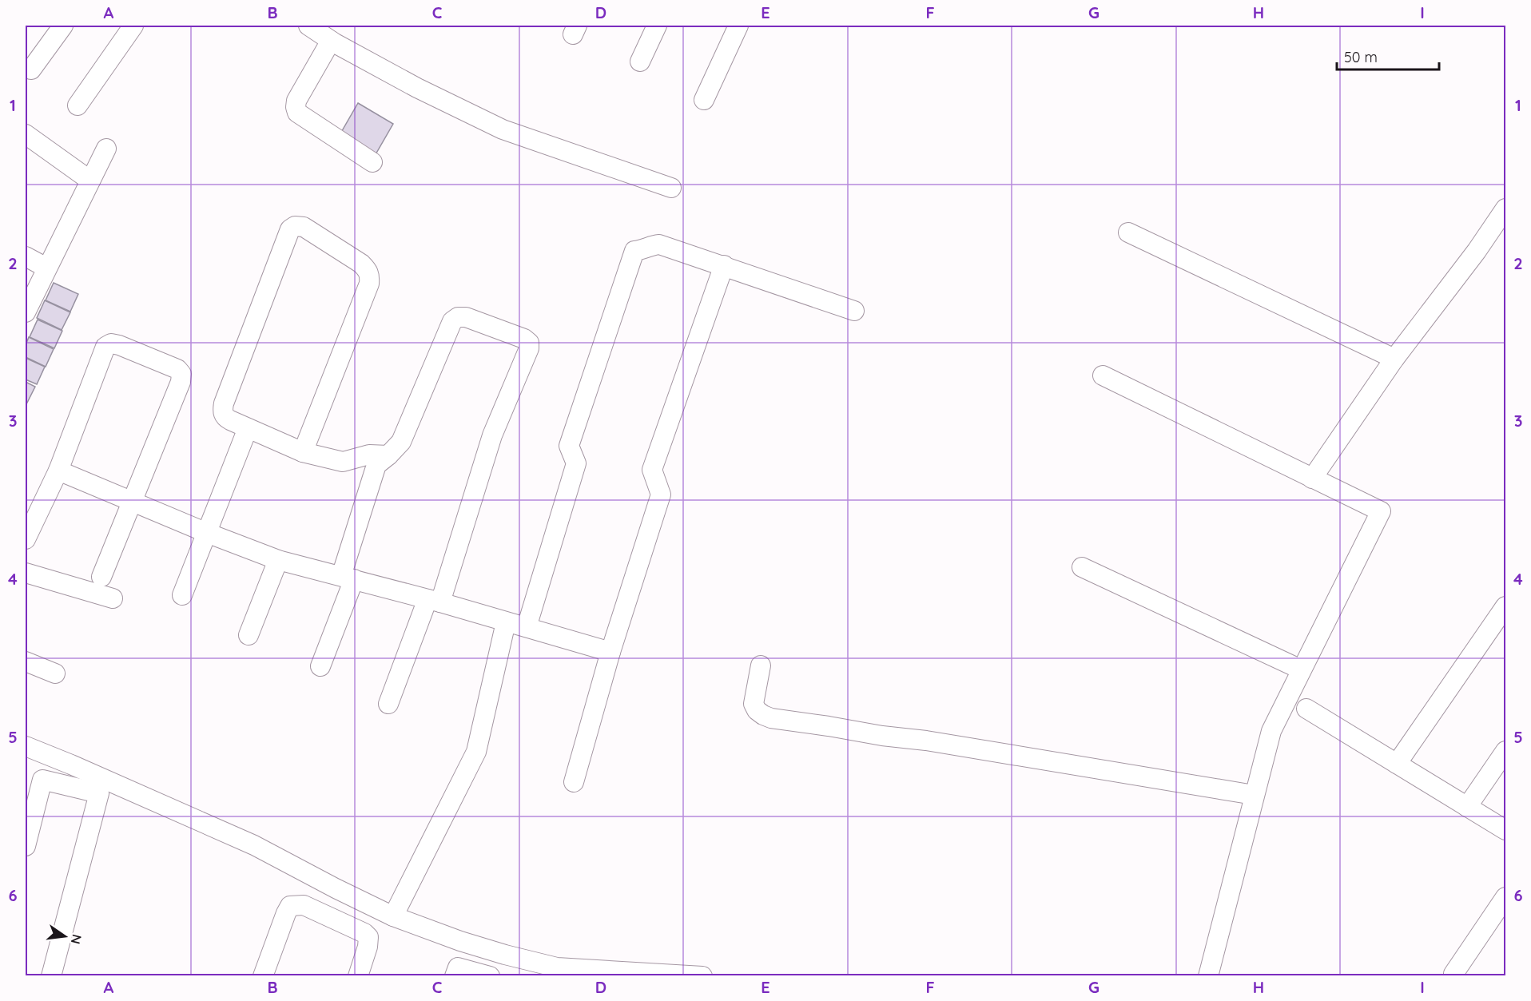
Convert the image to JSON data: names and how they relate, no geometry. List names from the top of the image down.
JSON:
{
  "scale_bar": "50 m",
  "north": "right",
  "grid": {
    "columns": [
      "A",
      "B",
      "C",
      "D",
      "E",
      "F",
      "G",
      "H",
      "I"
    ],
    "rows": [
      "1",
      "2",
      "3",
      "4",
      "5",
      "6"
    ]
  }
}
